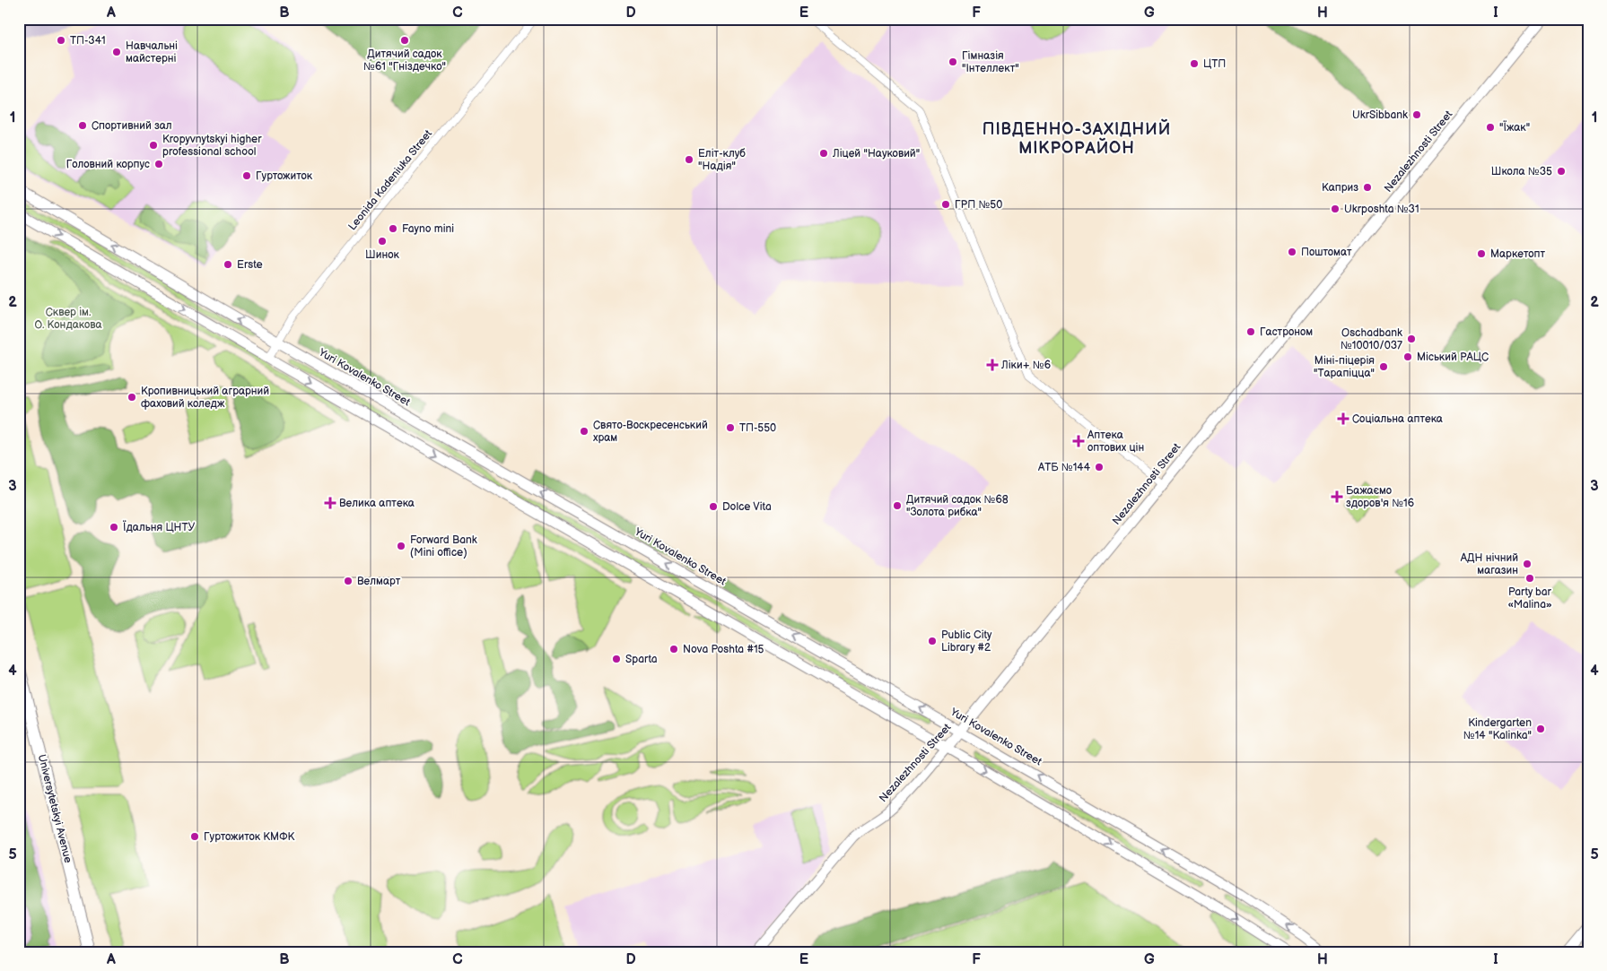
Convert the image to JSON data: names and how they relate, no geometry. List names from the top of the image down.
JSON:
{
  "streets": {
    "main road": ["Nezalezhnosti Street", "Yuri Kovalenko Street", "Universytetskyi Avenue"],
    "street": ["Leonida Kadeniuka Street"]
  },
  "crossings": [
    ["Nezalezhnosti Street", "Yuri Kovalenko Street"],
    ["Leonida Kadeniuka Street", "Yuri Kovalenko Street"]
  ],
  "districts": ["ПІВДЕННО-ЗАХІДНИЙ МІКРОРАЙОН"],
  "parks": ["Сквер ім. О. Кондакова"],
  "places": {
    "other": [
      "ТП-341",
      "Дитячий садок №61 \"Гніздечко\"",
      "Навчальні майстерні",
      "Гімназія \"Інтеллект\"",
      "ЦТП",
      "UkrSibbank",
      "Спортивний зал",
      "\"Їжак\"",
      "Kropyvnytskyi higher professional school",
      "Ліцей \"Науковий\"",
      "Еліт-клуб \"Надія\"",
      "Головний корпус",
      "Школа №35",
      "Гуртожиток",
      "Каприз",
      "ГРП №50",
      "Ukrposhta №31",
      "Fayno mini",
      "Шинок",
      "Поштомат",
      "Маркетопт",
      "Erste",
      "Гастроном",
      "Oschadbank №10010/037",
      "Міський РАЦС",
      "Міні-піцерія \"Тарапіцца\"",
      "Кропивницький аграрний фаховий коледж",
      "ТП-550",
      "Свято-Воскресенський храм",
      "АТБ №144",
      "Дитячий садок №68 \"Золота рибка\"",
      "Dolce Vita",
      "Їдальня ЦНТУ",
      "Forward Bank (Mini office)",
      "АДН нічний магазин",
      "Party bar «Malina»",
      "Велмарт",
      "Public City Library #2",
      "Nova Poshta #15",
      "Sparta",
      "Kindergarten №14 \"Kalinka\"",
      "Гуртожиток КМФК"
    ],
    "health": [
      "Ліки+ №6",
      "Соціальна аптека",
      "Аптека оптових цін",
      "Бажаємо здоров'я №16",
      "Велика аптека"
    ]
  },
  "grid": {
    "columns": [
      "A",
      "B",
      "C",
      "D",
      "E",
      "F",
      "G",
      "H",
      "I"
    ],
    "rows": [
      "1",
      "2",
      "3",
      "4",
      "5"
    ]
  }
}
